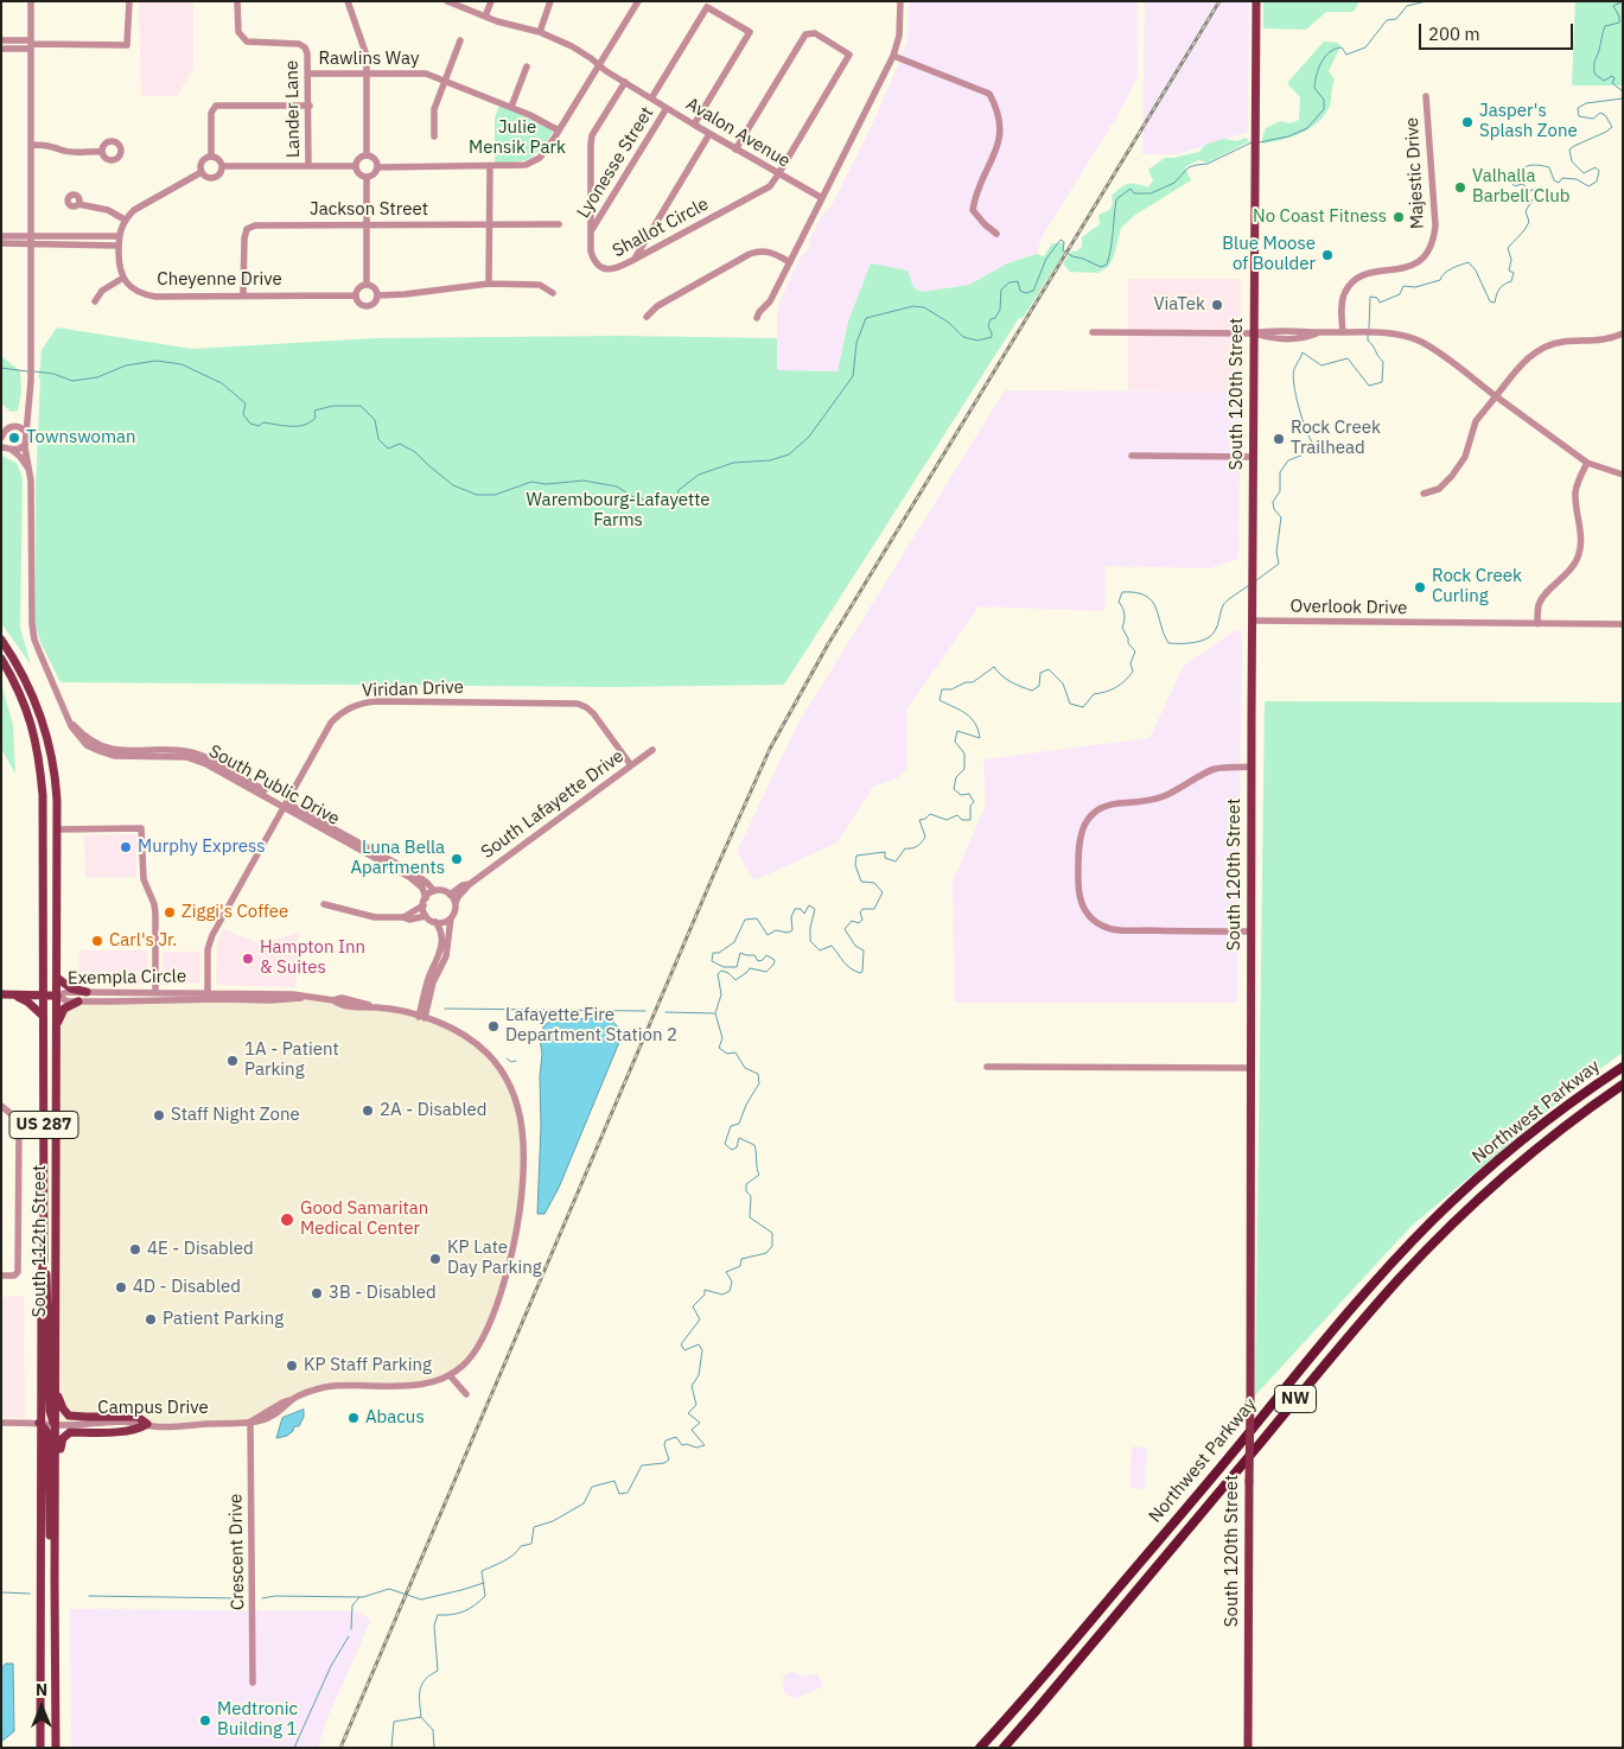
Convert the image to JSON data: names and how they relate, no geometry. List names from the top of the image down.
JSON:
{
  "streets": {
    "highway": ["Northwest Parkway", "NW"],
    "main road": ["South 120th Street", "US 287", "South 112th Street"],
    "street": [
      "Rawlins Way",
      "Lander Lane",
      "Avalon Avenue",
      "Lyonesse Street",
      "Majestic Drive",
      "Jackson Street",
      "Shallot Circle",
      "Cheyenne Drive",
      "Overlook Drive",
      "Viridan Drive",
      "South Public Drive",
      "South Lafayette Drive",
      "Exempla Circle",
      "Campus Drive",
      "Crescent Drive"
    ]
  },
  "crossings": [
    ["Rawlins Way", "Lander Lane"],
    ["Avalon Avenue", "Lyonesse Street"],
    ["Avalon Avenue", "Shallot Circle"],
    ["Lyonesse Street", "Shallot Circle"],
    ["Jackson Street", "Cheyenne Drive"],
    ["South 120th Street", "Overlook Drive"],
    ["Viridan Drive", "South Public Drive"],
    ["Viridan Drive", "South Lafayette Drive"],
    ["Viridan Drive", "Exempla Circle"],
    ["South Public Drive", "South Lafayette Drive"],
    ["Exempla Circle", "South 112th Street"],
    ["Exempla Circle", "Campus Drive"],
    ["Exempla Circle", "Crescent Drive"],
    ["South 112th Street", "Campus Drive"],
    ["Campus Drive", "Crescent Drive"]
  ],
  "parks": ["Julie Mensik Park", "Warembourg-Lafayette Farms"],
  "places": [
    "Jasper's Splash Zone",
    "Valhalla Barbell Club",
    "No Coast Fitness",
    "Blue Moose of Boulder",
    "ViaTek",
    "Townswoman",
    "Rock Creek Trailhead",
    "Rock Creek Curling",
    "Murphy Express",
    "Luna Bella Apartments",
    "Ziggi's Coffee",
    "Carl's Jr.",
    "Hampton Inn & Suites",
    "Lafayette Fire Department Station 2",
    "1A - Patient Parking",
    "2A - Disabled",
    "Staff Night Zone",
    "Good Samaritan Medical Center",
    "4E - Disabled",
    "KP Late Day Parking",
    "4D - Disabled",
    "3B - Disabled",
    "Patient Parking",
    "KP Staff Parking",
    "Abacus",
    "Medtronic Building 1"
  ],
  "scale_bar": "200 m",
  "north": "top"
}
